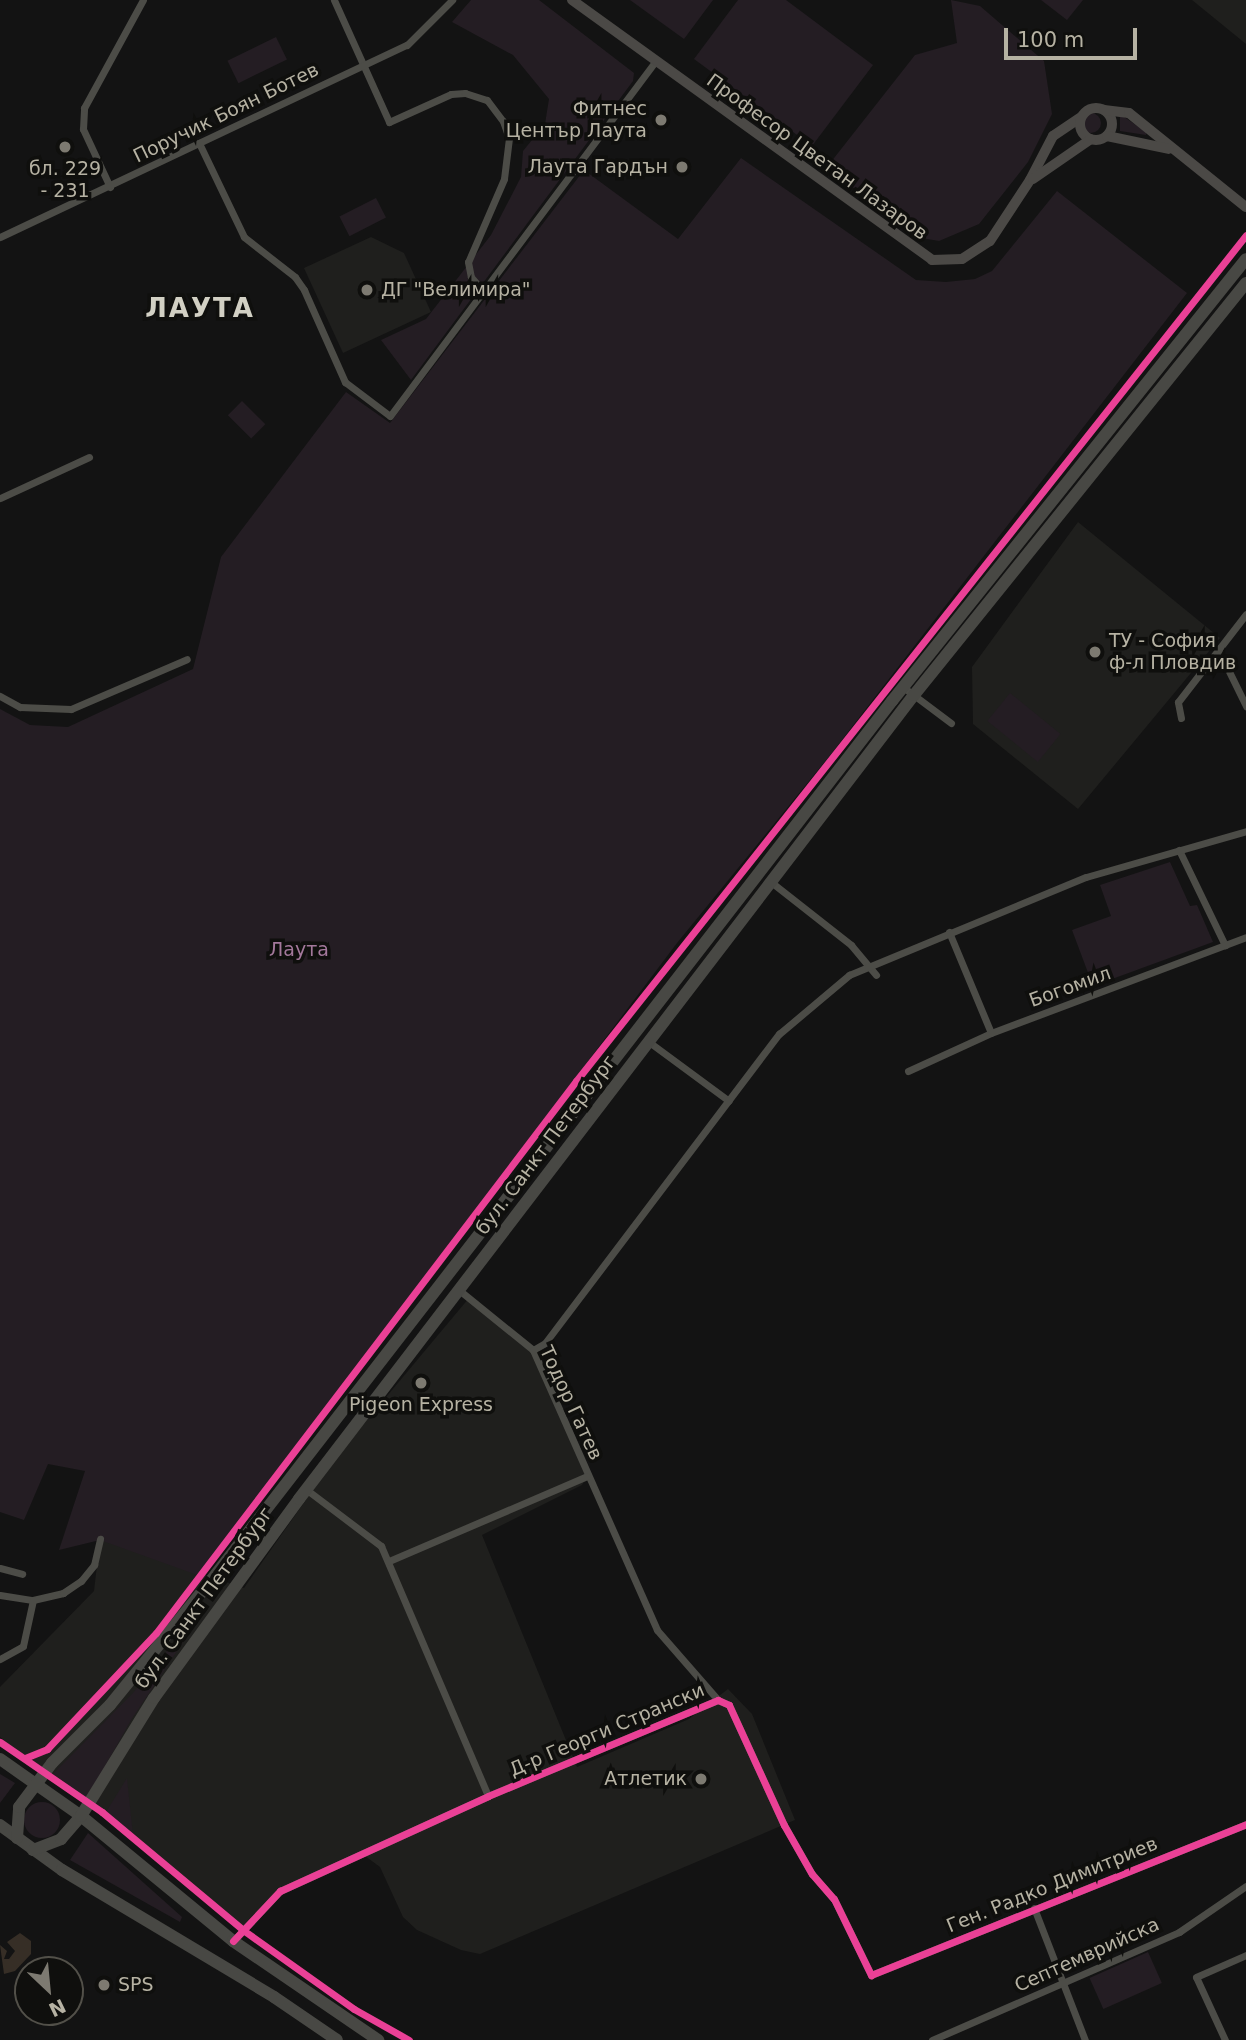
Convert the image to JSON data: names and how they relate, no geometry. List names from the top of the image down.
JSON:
{
  "streets": {
    "main road": ["бул. Санкт Петербург"],
    "street": [
      "Поручик Боян Ботев",
      "Професор Цветан Лазаров",
      "Богомил",
      "Тодор Гатев",
      "Д-р Георги Странски",
      "Ген. Радко Димитриев",
      "Септемврийска"
    ]
  },
  "crossings": [
    ["бул. Санкт Петербург", "Тодор Гатев"],
    ["Тодор Гатев", "Д-р Георги Странски"],
    ["Д-р Георги Странски", "Ген. Радко Димитриев"]
  ],
  "districts": ["ЛАУТА"],
  "parks": ["Лаута"],
  "places": [
    "Фитнес Център Лаута",
    "бл. 229 - 231",
    "Лаута Гардън",
    "ДГ \"Велимира\"",
    "ТУ - София ф-л Пловдив",
    "Pigeon Express",
    "Атлетик",
    "SPS"
  ],
  "scale_bar": "100 m",
  "north": "bottom right"
}
